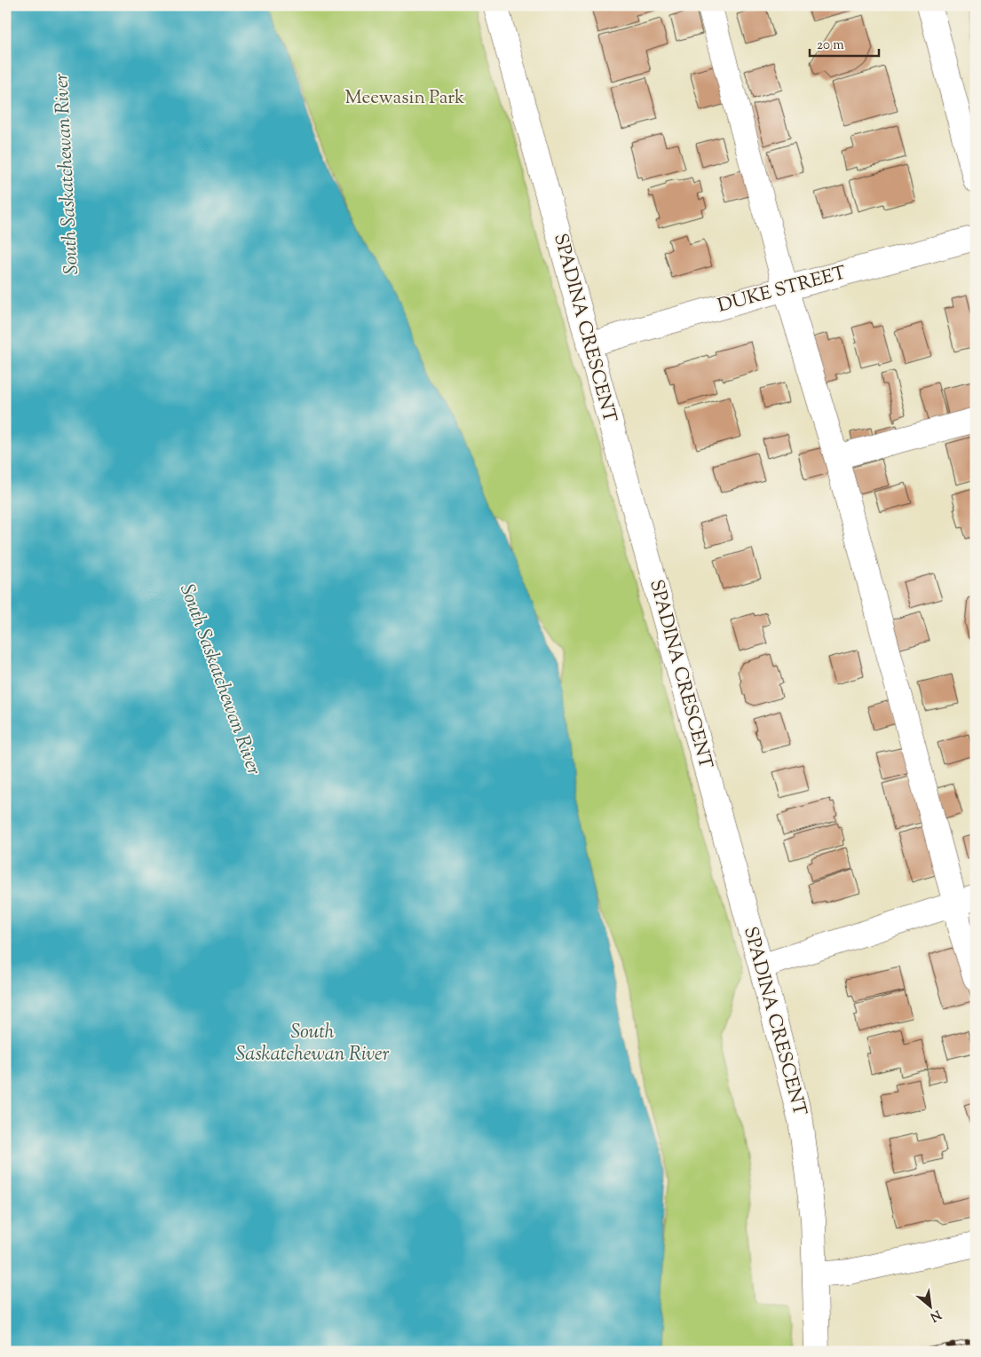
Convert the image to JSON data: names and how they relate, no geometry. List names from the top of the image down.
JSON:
{
  "streets": {
    "street": ["DUKE STREET", "SPADINA CRESCENT"]
  },
  "crossings": [
    ["DUKE STREET", "SPADINA CRESCENT"]
  ],
  "water": ["South Saskatchewan River"],
  "parks": ["Meewasin Park"],
  "scale_bar": "20 m",
  "north": "bottom right"
}
